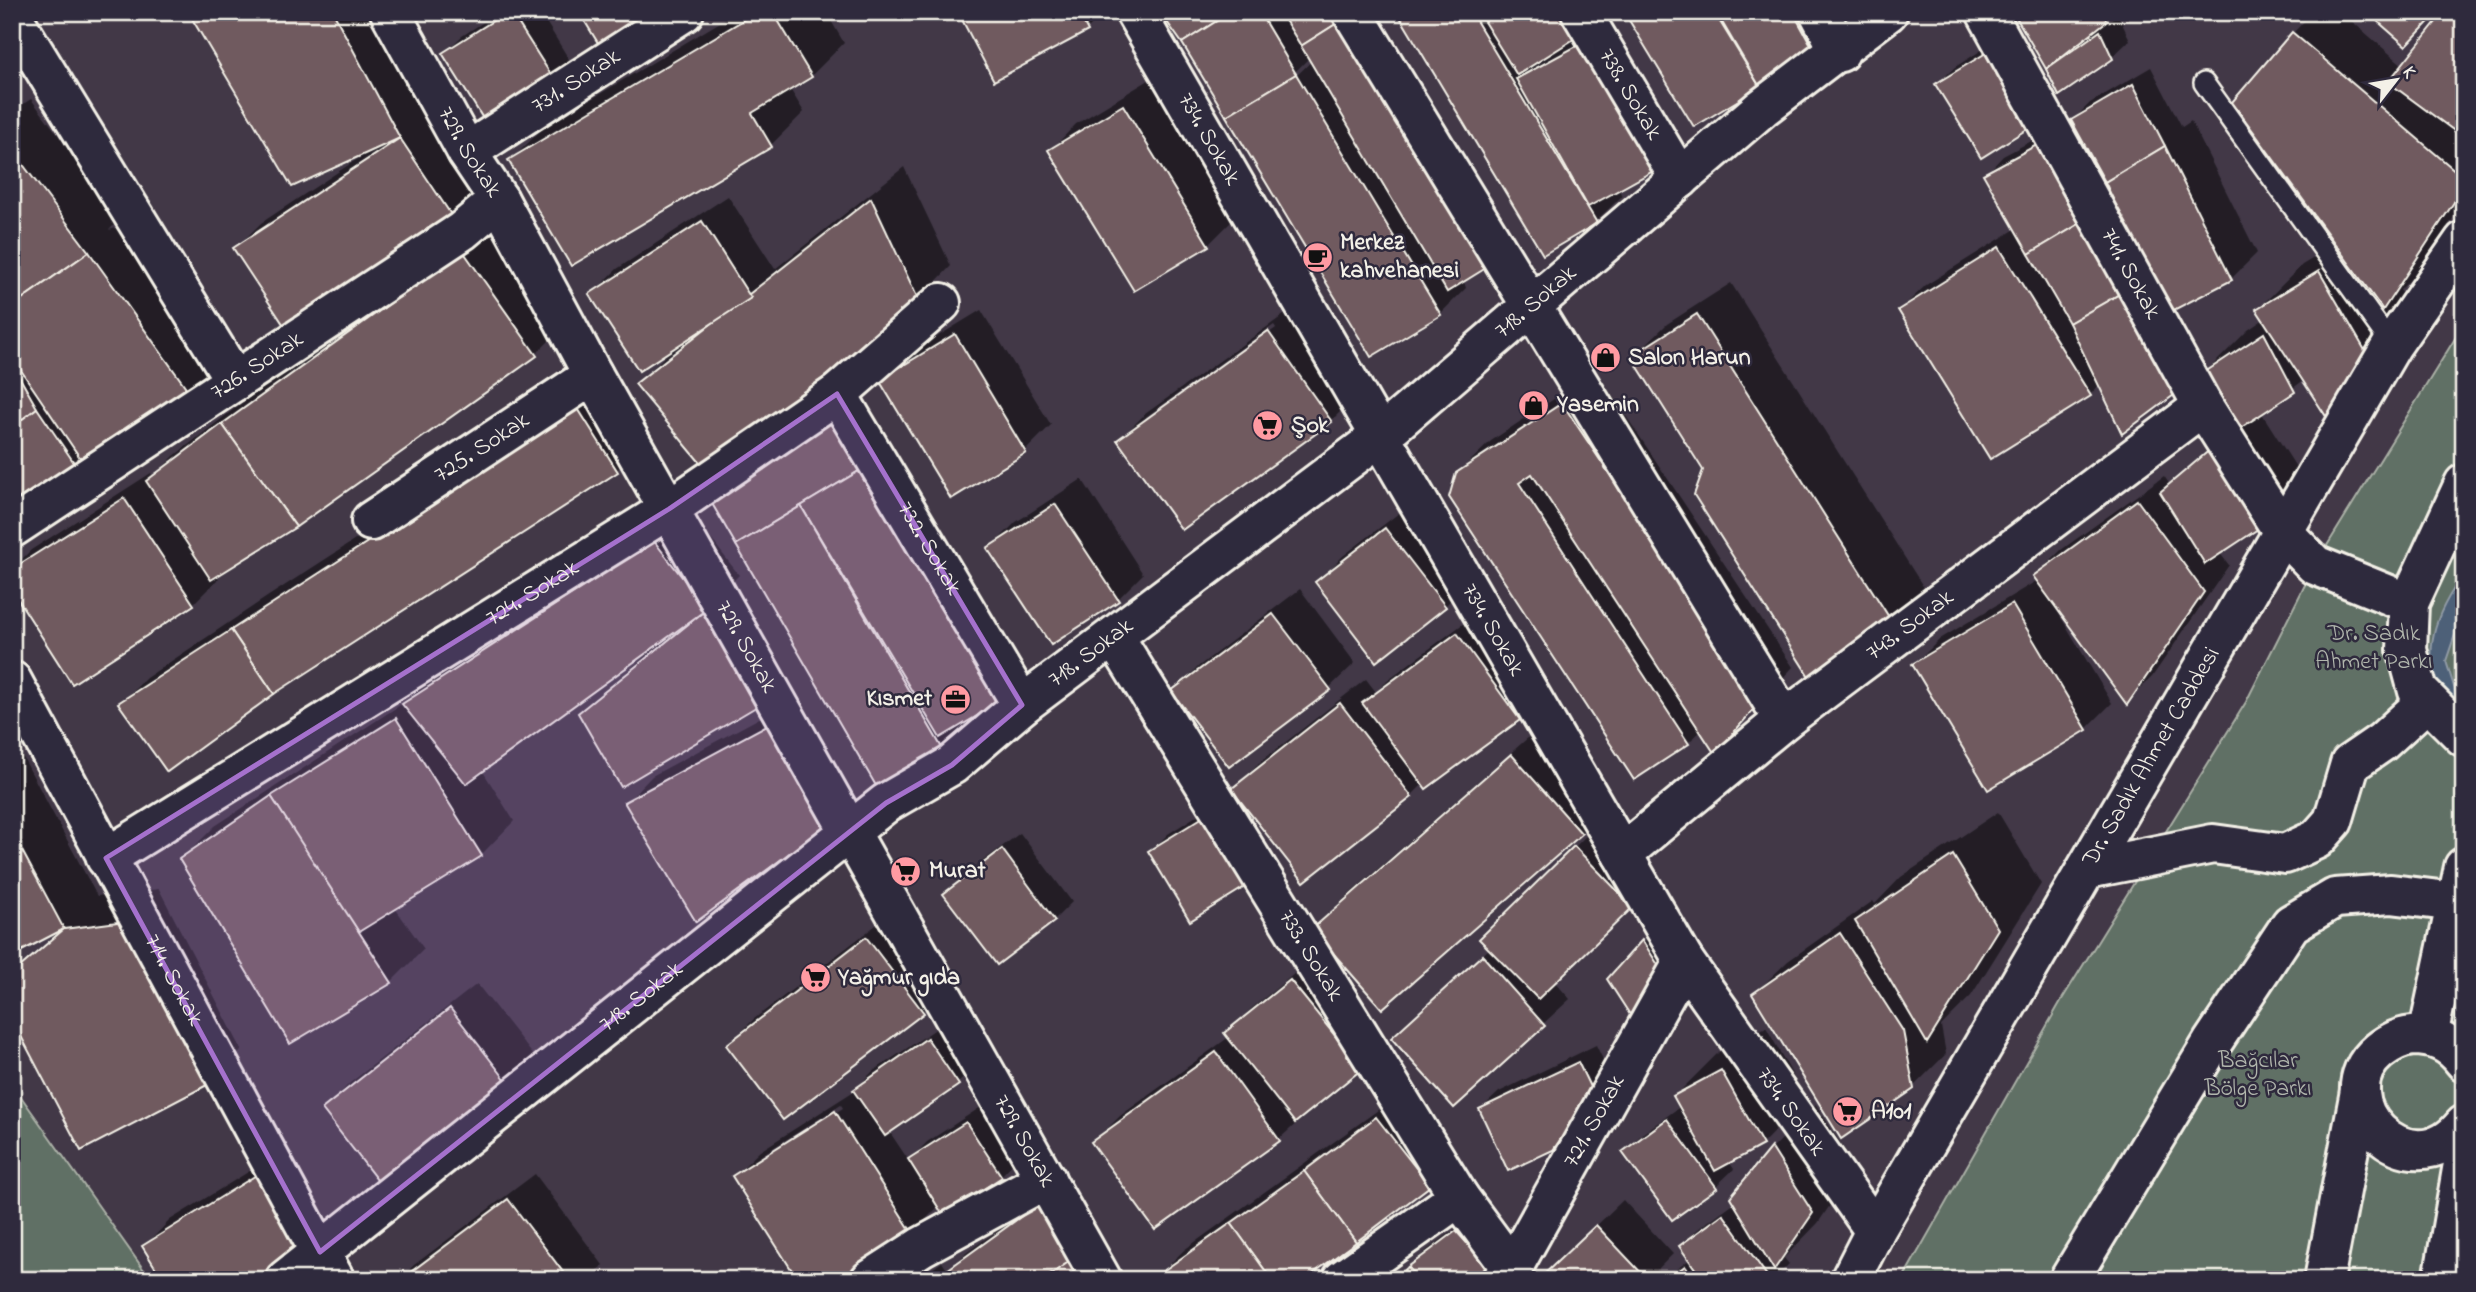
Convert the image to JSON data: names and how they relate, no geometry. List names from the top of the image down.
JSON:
{
  "streets": {
    "street": [
      "731. Sokak",
      "738. Sokak",
      "734. Sokak",
      "729. Sokak",
      "741. Sokak",
      "718. Sokak",
      "726. Sokak",
      "725. Sokak",
      "732. Sokak",
      "724. Sokak",
      "743. Sokak",
      "Dr. Sadık Ahmet Caddesi",
      "733. Sokak",
      "714. Sokak",
      "721. Sokak"
    ]
  },
  "crossings": [
    ["731. Sokak", "729. Sokak"],
    ["738. Sokak", "718. Sokak"],
    ["734. Sokak", "718. Sokak"],
    ["734. Sokak", "743. Sokak"],
    ["734. Sokak", "Dr. Sadık Ahmet Caddesi"],
    ["734. Sokak", "721. Sokak"],
    ["729. Sokak", "718. Sokak"],
    ["729. Sokak", "726. Sokak"],
    ["729. Sokak", "725. Sokak"],
    ["729. Sokak", "724. Sokak"],
    ["741. Sokak", "743. Sokak"],
    ["741. Sokak", "Dr. Sadık Ahmet Caddesi"],
    ["718. Sokak", "732. Sokak"],
    ["718. Sokak", "733. Sokak"],
    ["718. Sokak", "714. Sokak"],
    ["732. Sokak", "724. Sokak"],
    ["724. Sokak", "714. Sokak"],
    ["733. Sokak", "721. Sokak"]
  ],
  "parks": ["Dr. Sadık Ahmet Parkı", "Bağcılar Bölge Parkı"],
  "places": {
    "cafe": ["Merkez kahvehanesi"],
    "shop": ["Salon Harun", "Yasemin"],
    "supermarket": [
      "Şok",
      "Murat",
      "Yağmur gıda",
      "A101"
    ],
    "office": ["Kısmet"]
  },
  "north": "top right"
}
